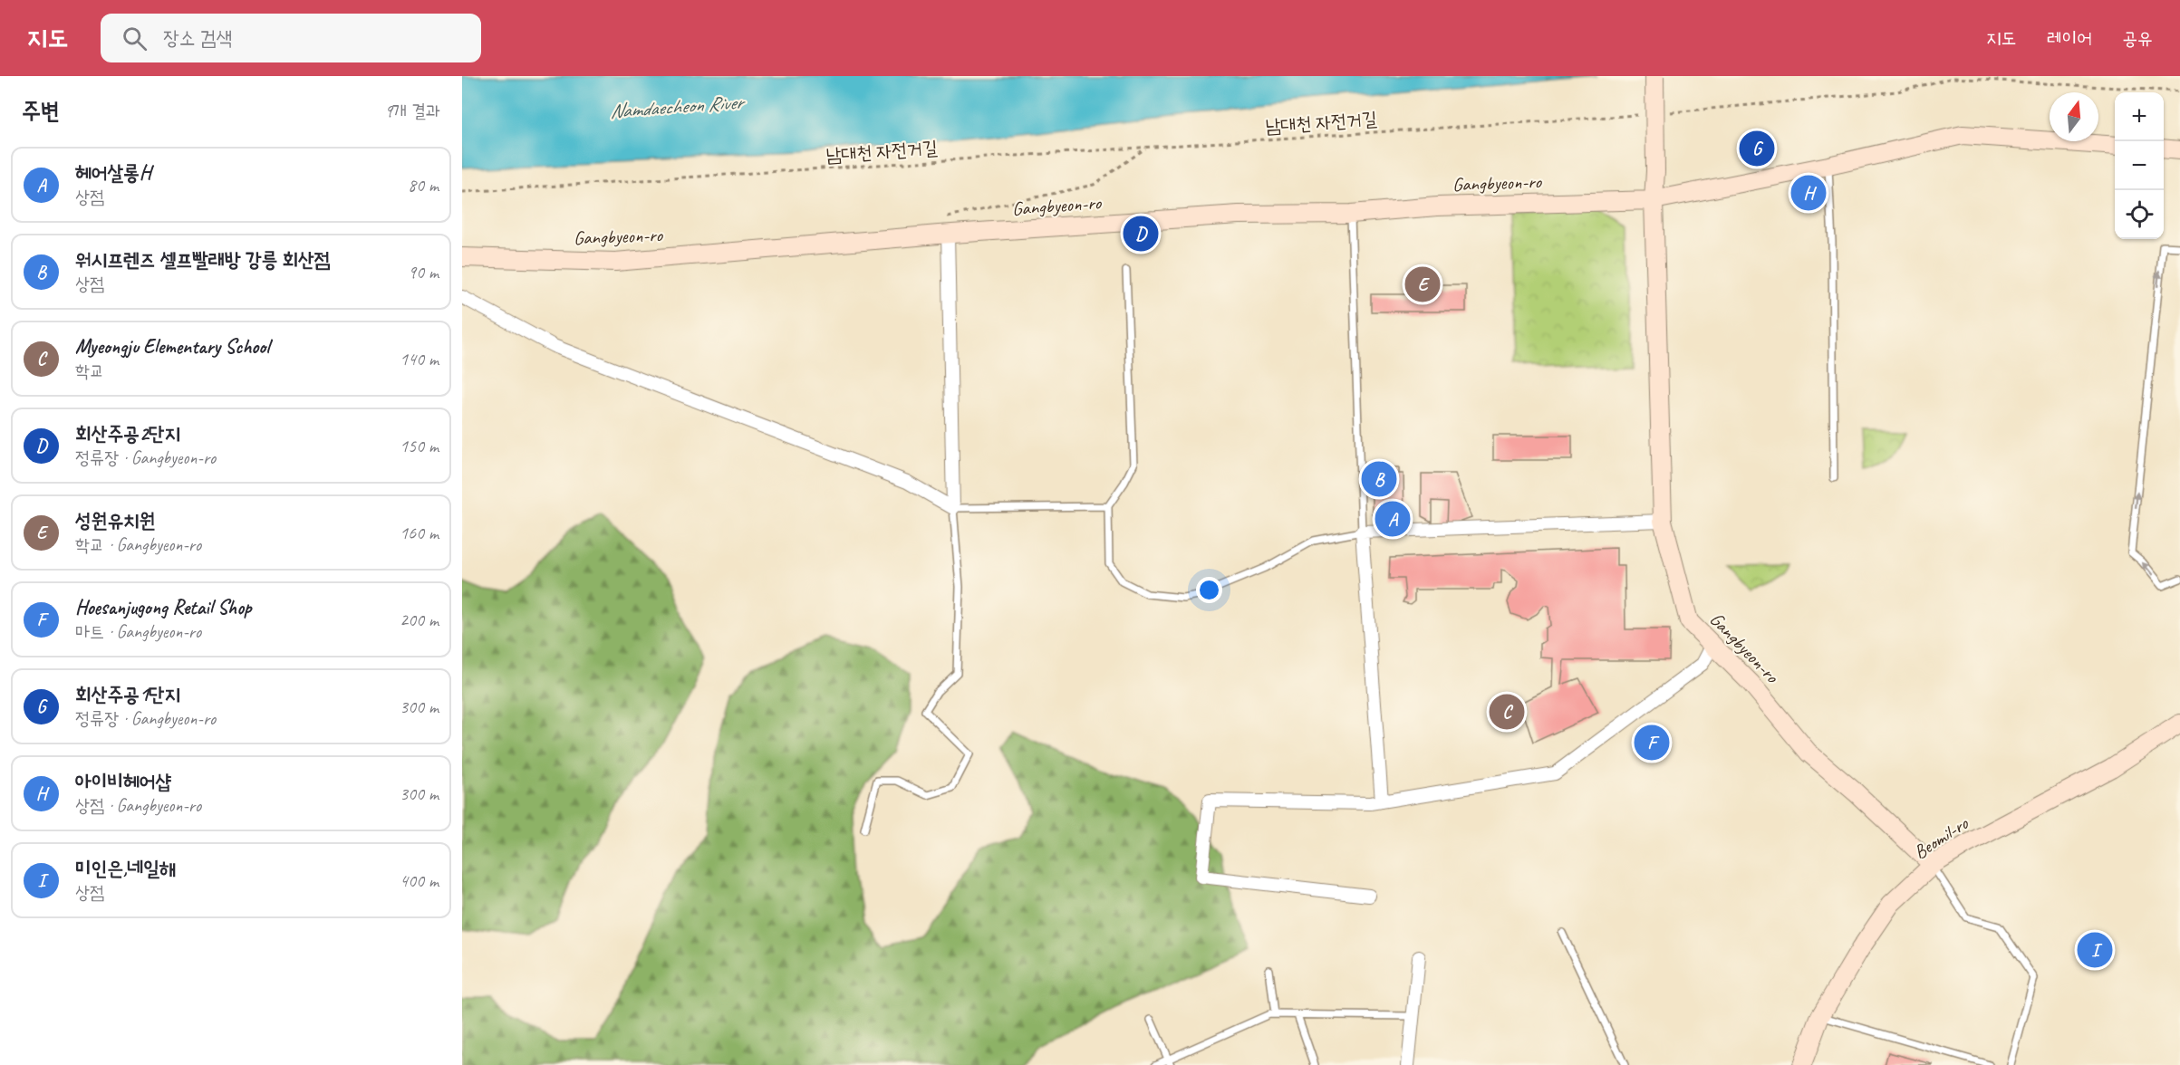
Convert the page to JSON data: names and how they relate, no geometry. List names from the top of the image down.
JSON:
{
  "streets": {
    "street": ["Gangbyeon-ro", "Beomil-ro"],
    "path": ["남대천 자전거길"]
  },
  "crossings": [
    ["Gangbyeon-ro", "Beomil-ro"]
  ],
  "water": ["Namdaecheon River"],
  "north": "top",
  "page": {
    "header": "지도",
    "search": "장소 검색",
    "nav": ["지도", "레이어", "공유"],
    "heading": ["주변", "9개 결과"],
    "map_buttons": ["+", "−"],
    "pins": [
      "G",
      "H",
      "D",
      "E",
      "B",
      "A",
      "C",
      "F",
      "I"
    ],
    "list": [
      {
        "mark": "A",
        "name": "헤어살롱H",
        "note": "상점",
        "value": "80 m"
      },
      {
        "mark": "B",
        "name": "워시프렌즈 셀프빨래방 강릉 회산점",
        "note": "상점",
        "value": "90 m"
      },
      {
        "mark": "C",
        "name": "Myeongju Elementary School",
        "note": "학교",
        "value": "140 m"
      },
      {
        "mark": "D",
        "name": "회산주공2단지",
        "note": "정류장 · Gangbyeon-ro",
        "value": "150 m"
      },
      {
        "mark": "E",
        "name": "성원유치원",
        "note": "학교 · Gangbyeon-ro",
        "value": "160 m"
      },
      {
        "mark": "F",
        "name": "Hoesanjugong Retail Shop",
        "note": "마트 · Gangbyeon-ro",
        "value": "200 m"
      },
      {
        "mark": "G",
        "name": "회산주공1단지",
        "note": "정류장 · Gangbyeon-ro",
        "value": "300 m"
      },
      {
        "mark": "H",
        "name": "아이비헤어샵",
        "note": "상점 · Gangbyeon-ro",
        "value": "300 m"
      },
      {
        "mark": "I",
        "name": "미인은,네일해",
        "note": "상점",
        "value": "400 m"
      }
    ]
  }
}
